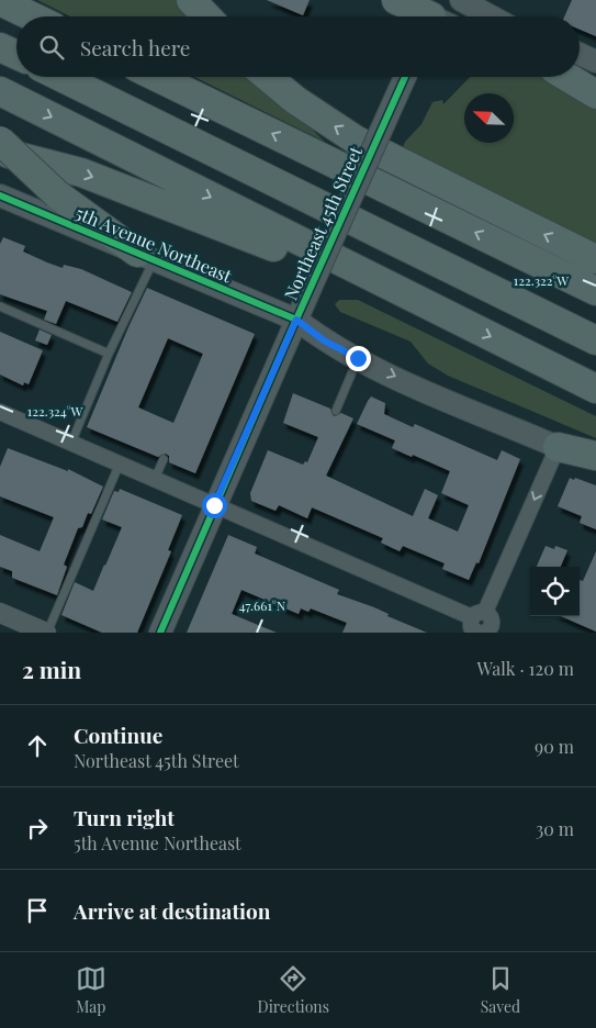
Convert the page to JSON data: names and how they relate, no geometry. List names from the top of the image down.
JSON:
{
  "streets": {
    "main road": ["Northeast 45th Street", "5th Avenue Northeast"]
  },
  "crossings": [
    ["Northeast 45th Street", "5th Avenue Northeast"]
  ],
  "north": "top left",
  "page": {
    "search": "Search here",
    "heading": ["2 min", "Walk · 120 m"],
    "list": [
      ["Continue", "Northeast 45th Street", "90 m"],
      ["Turn right", "5th Avenue Northeast", "30 m"],
      "Arrive at destination"
    ],
    "nav": ["Map", "Directions", "Saved"]
  },
  "coordinates": ["122.322°W", "122.324°W", "47.661°N"]
}
